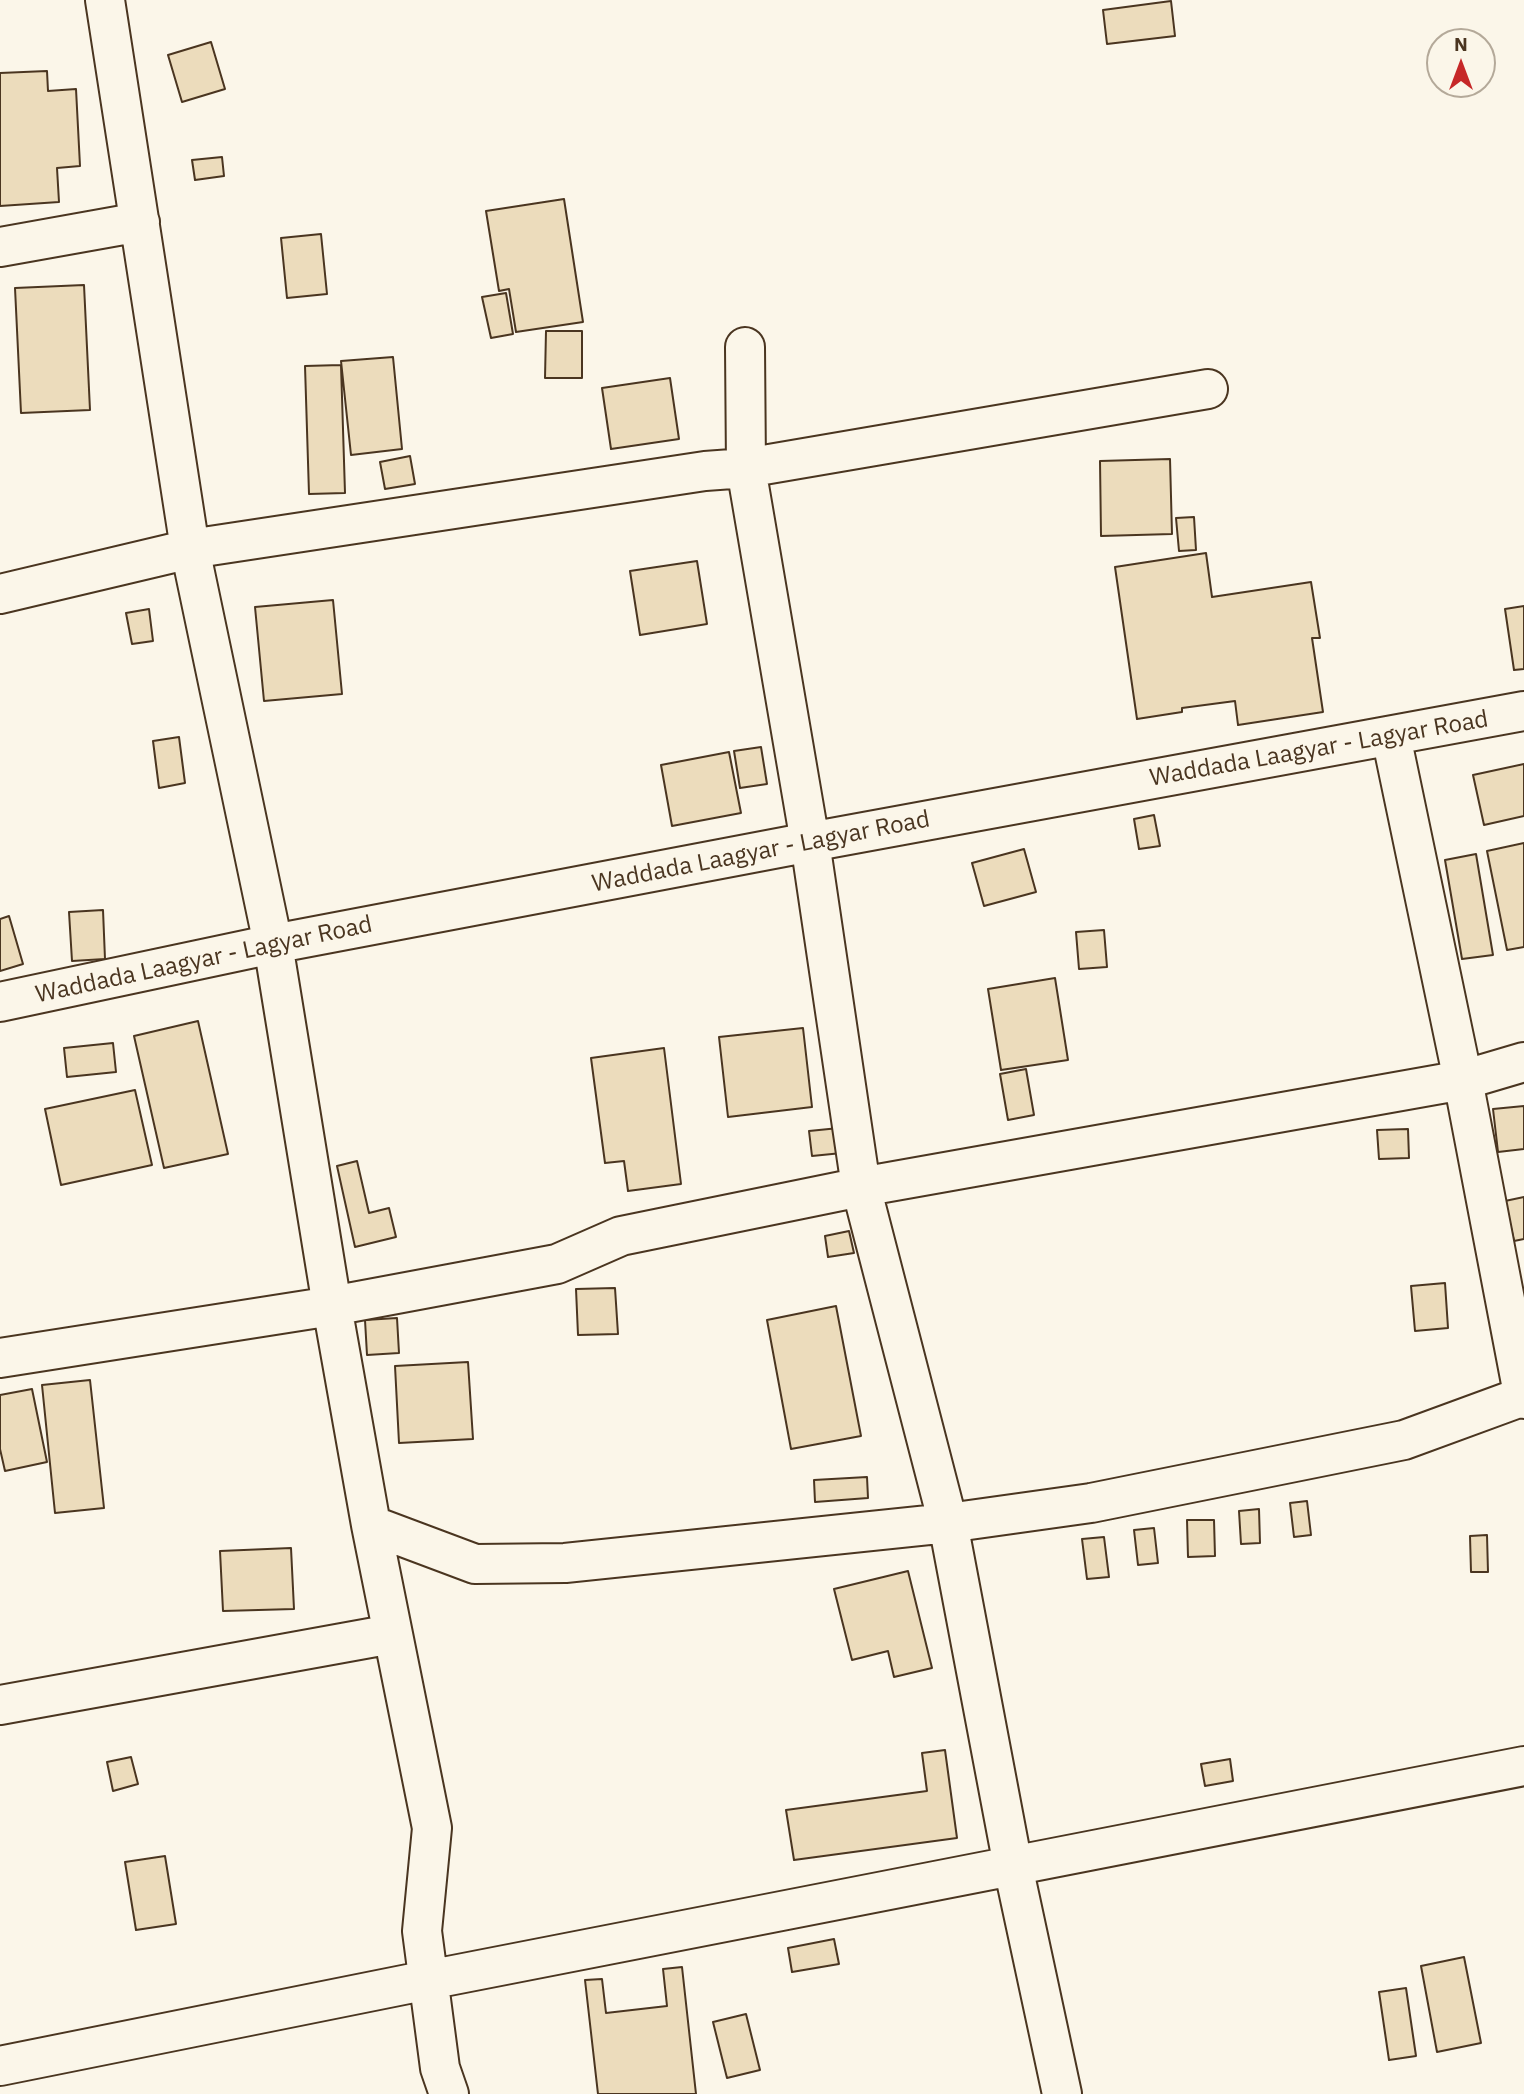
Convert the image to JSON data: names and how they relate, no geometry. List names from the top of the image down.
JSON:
{
  "streets": {
    "street": ["Waddada Laagyar - Lagyar Road"]
  },
  "north": "top"
}
